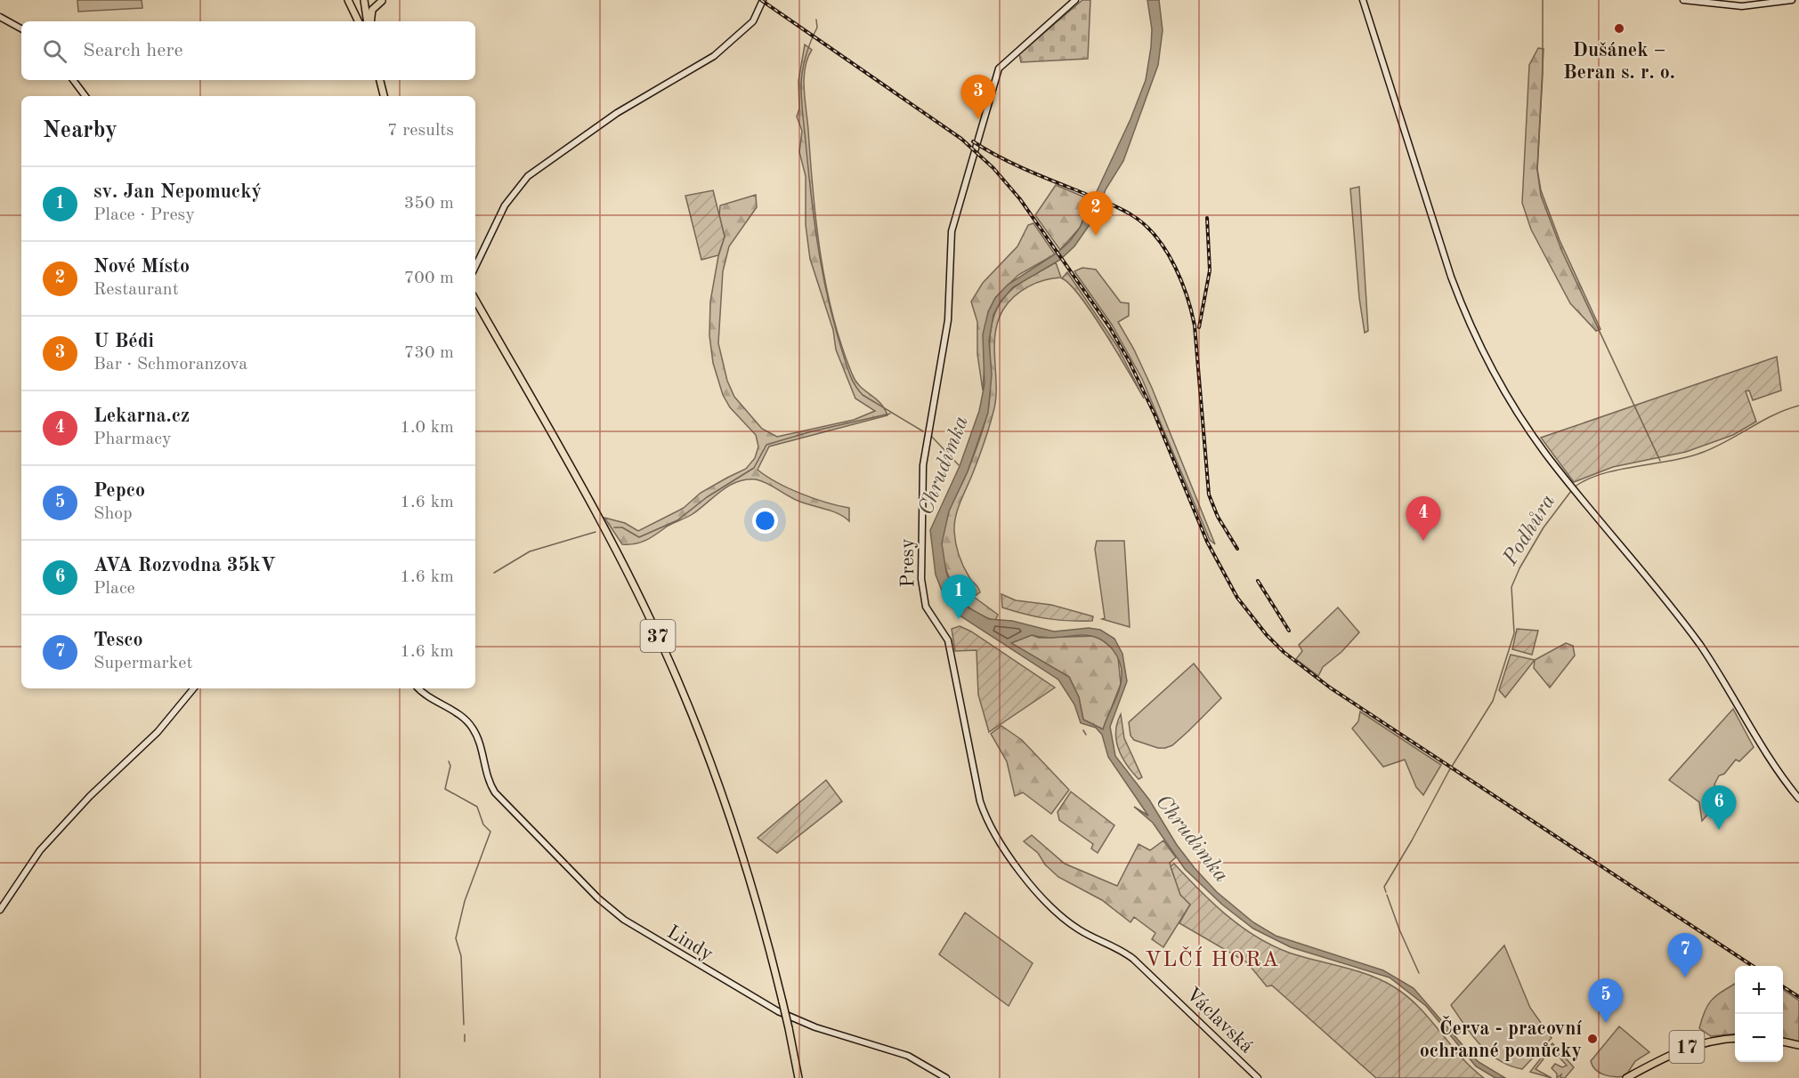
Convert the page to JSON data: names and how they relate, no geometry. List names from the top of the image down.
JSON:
{
  "streets": {
    "main road": ["37", "17"],
    "street": ["Presy", "Lindy", "Václavská"]
  },
  "crossings": [
    ["Presy", "Václavská"]
  ],
  "districts": ["VLČÍ HORA"],
  "water": ["Chrudimka", "Podhůra"],
  "places": ["Dušánek – Beran s. r. o.", "Červa - pracovní ochranné pomůcky"],
  "page": {
    "search": "Search here",
    "pins": [
      "3",
      "2",
      "4",
      "1",
      "6",
      "7",
      "5"
    ],
    "heading": ["Nearby", "7 results"],
    "list": [
      {
        "mark": "1",
        "name": "sv. Jan Nepomucký",
        "note": "Place · Presy",
        "value": "350 m"
      },
      {
        "mark": "2",
        "name": "Nové Místo",
        "note": "Restaurant",
        "value": "700 m"
      },
      {
        "mark": "3",
        "name": "U Bédi",
        "note": "Bar · Schmoranzova",
        "value": "730 m"
      },
      {
        "mark": "4",
        "name": "Lekarna.cz",
        "note": "Pharmacy",
        "value": "1.0 km"
      },
      {
        "mark": "5",
        "name": "Pepco",
        "note": "Shop",
        "value": "1.6 km"
      },
      {
        "mark": "6",
        "name": "AVA Rozvodna 35kV",
        "note": "Place",
        "value": "1.6 km"
      },
      {
        "mark": "7",
        "name": "Tesco",
        "note": "Supermarket",
        "value": "1.6 km"
      }
    ],
    "map_buttons": ["+", "−"]
  }
}
